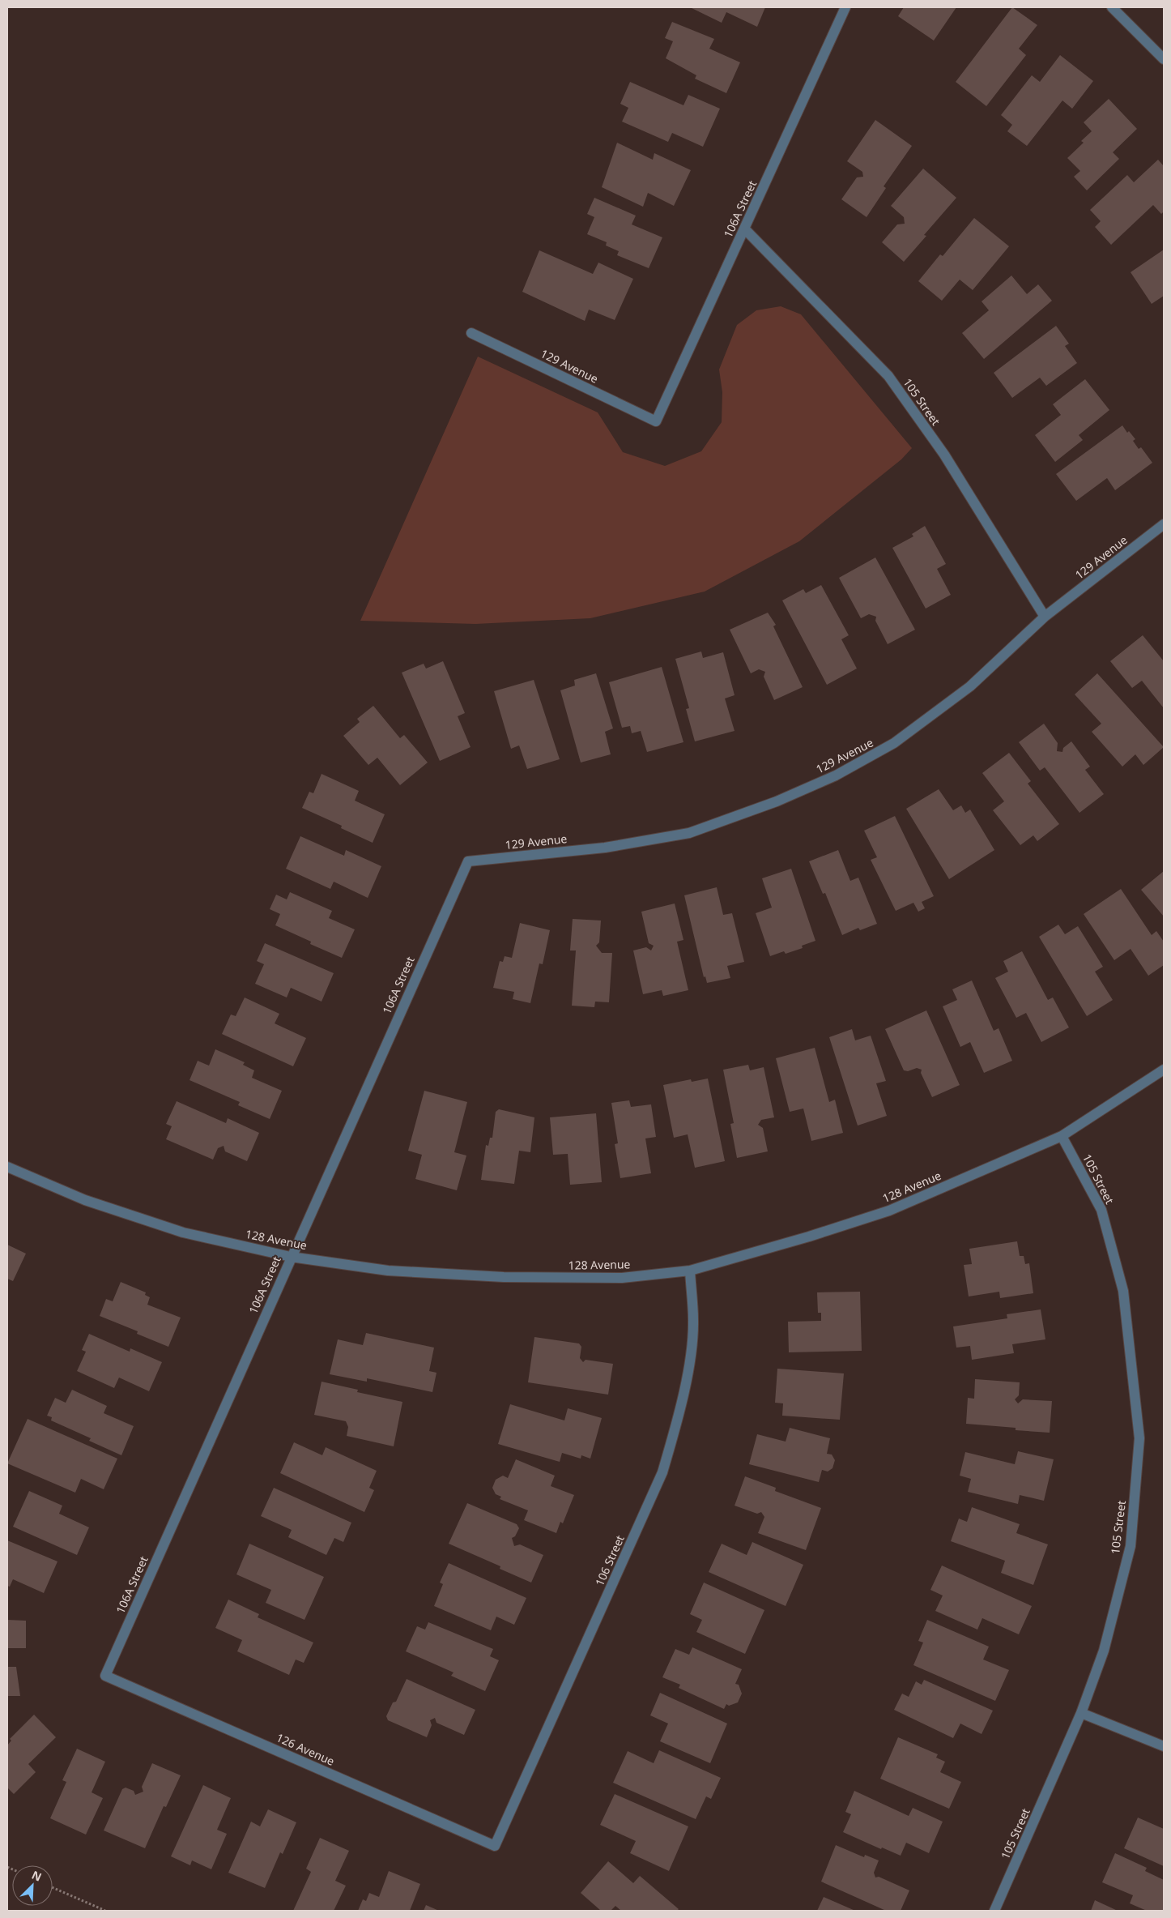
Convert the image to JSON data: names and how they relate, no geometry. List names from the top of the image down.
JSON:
{
  "streets": {
    "street": [
      "106A Street",
      "129 Avenue",
      "105 Street",
      "128 Avenue",
      "106 Street",
      "126 Avenue"
    ]
  },
  "crossings": [
    ["106A Street", "129 Avenue"],
    ["106A Street", "105 Street"],
    ["106A Street", "128 Avenue"],
    ["106A Street", "126 Avenue"],
    ["129 Avenue", "105 Street"],
    ["105 Street", "128 Avenue"],
    ["128 Avenue", "106 Street"],
    ["106 Street", "126 Avenue"]
  ],
  "north": "top right"
}
